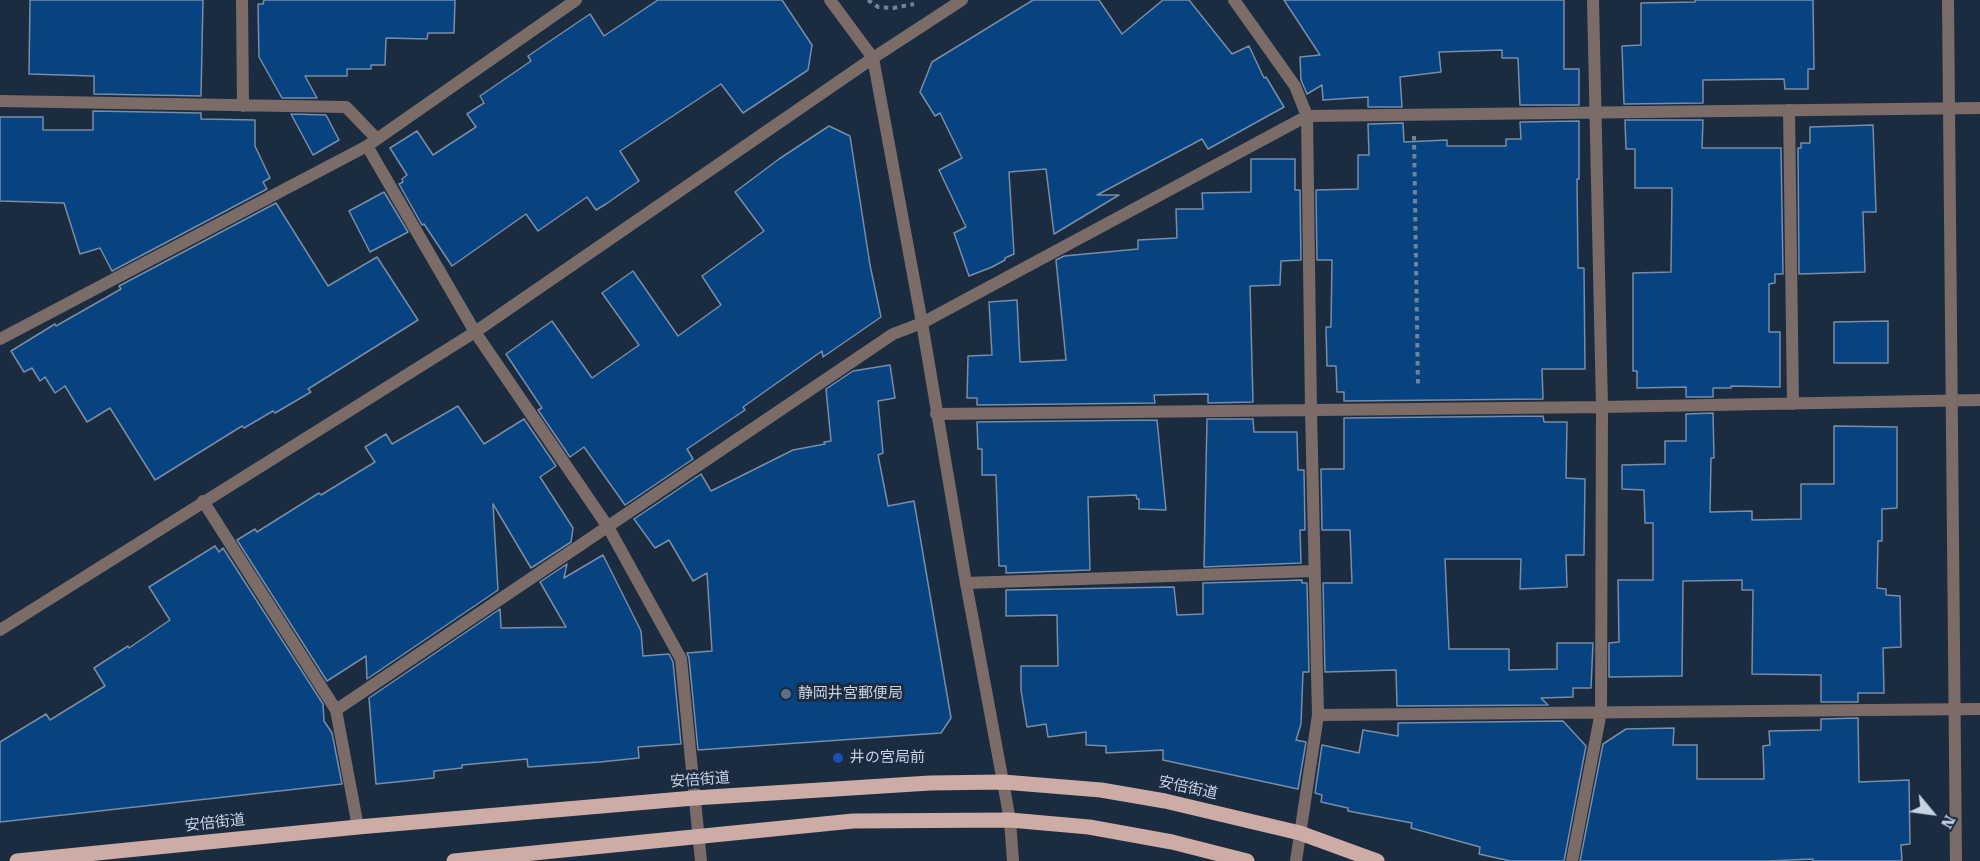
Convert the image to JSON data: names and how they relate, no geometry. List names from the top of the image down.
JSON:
{
  "streets": {
    "main road": ["安倍街道"]
  },
  "places": ["静岡井宮郵便局", "井の宮局前"],
  "north": "bottom right"
}
